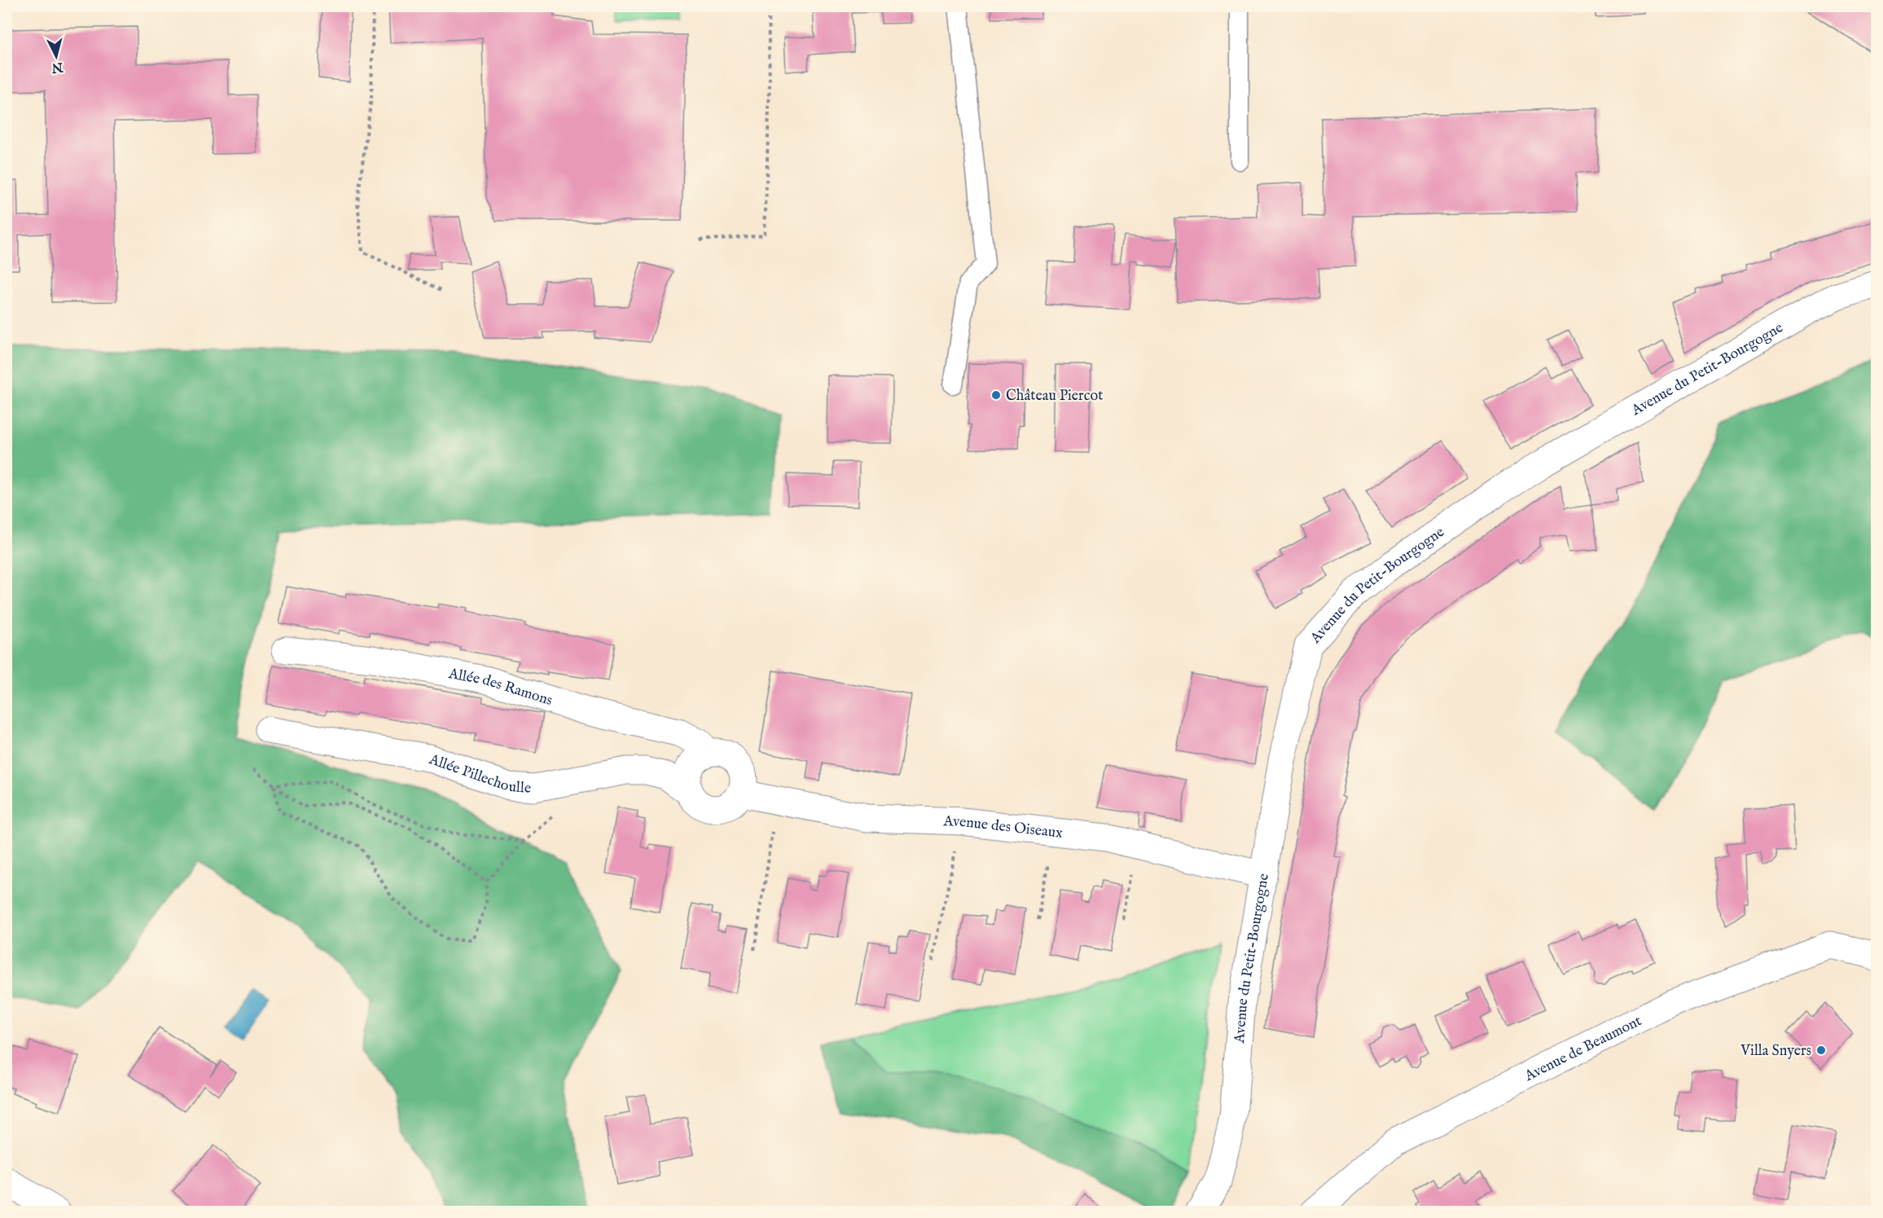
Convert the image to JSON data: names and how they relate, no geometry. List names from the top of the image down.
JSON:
{
  "streets": {
    "street": [
      "Avenue du Petit-Bourgogne",
      "Allée des Ramons",
      "Allée Pillechoulle",
      "Avenue des Oiseaux",
      "Avenue de Beaumont"
    ]
  },
  "crossings": [
    ["Avenue du Petit-Bourgogne", "Avenue des Oiseaux"],
    ["Allée des Ramons", "Allée Pillechoulle"],
    ["Allée des Ramons", "Avenue des Oiseaux"],
    ["Allée Pillechoulle", "Avenue des Oiseaux"]
  ],
  "places": ["Château Piercot", "Villa Snyers"],
  "north": "bottom"
}
